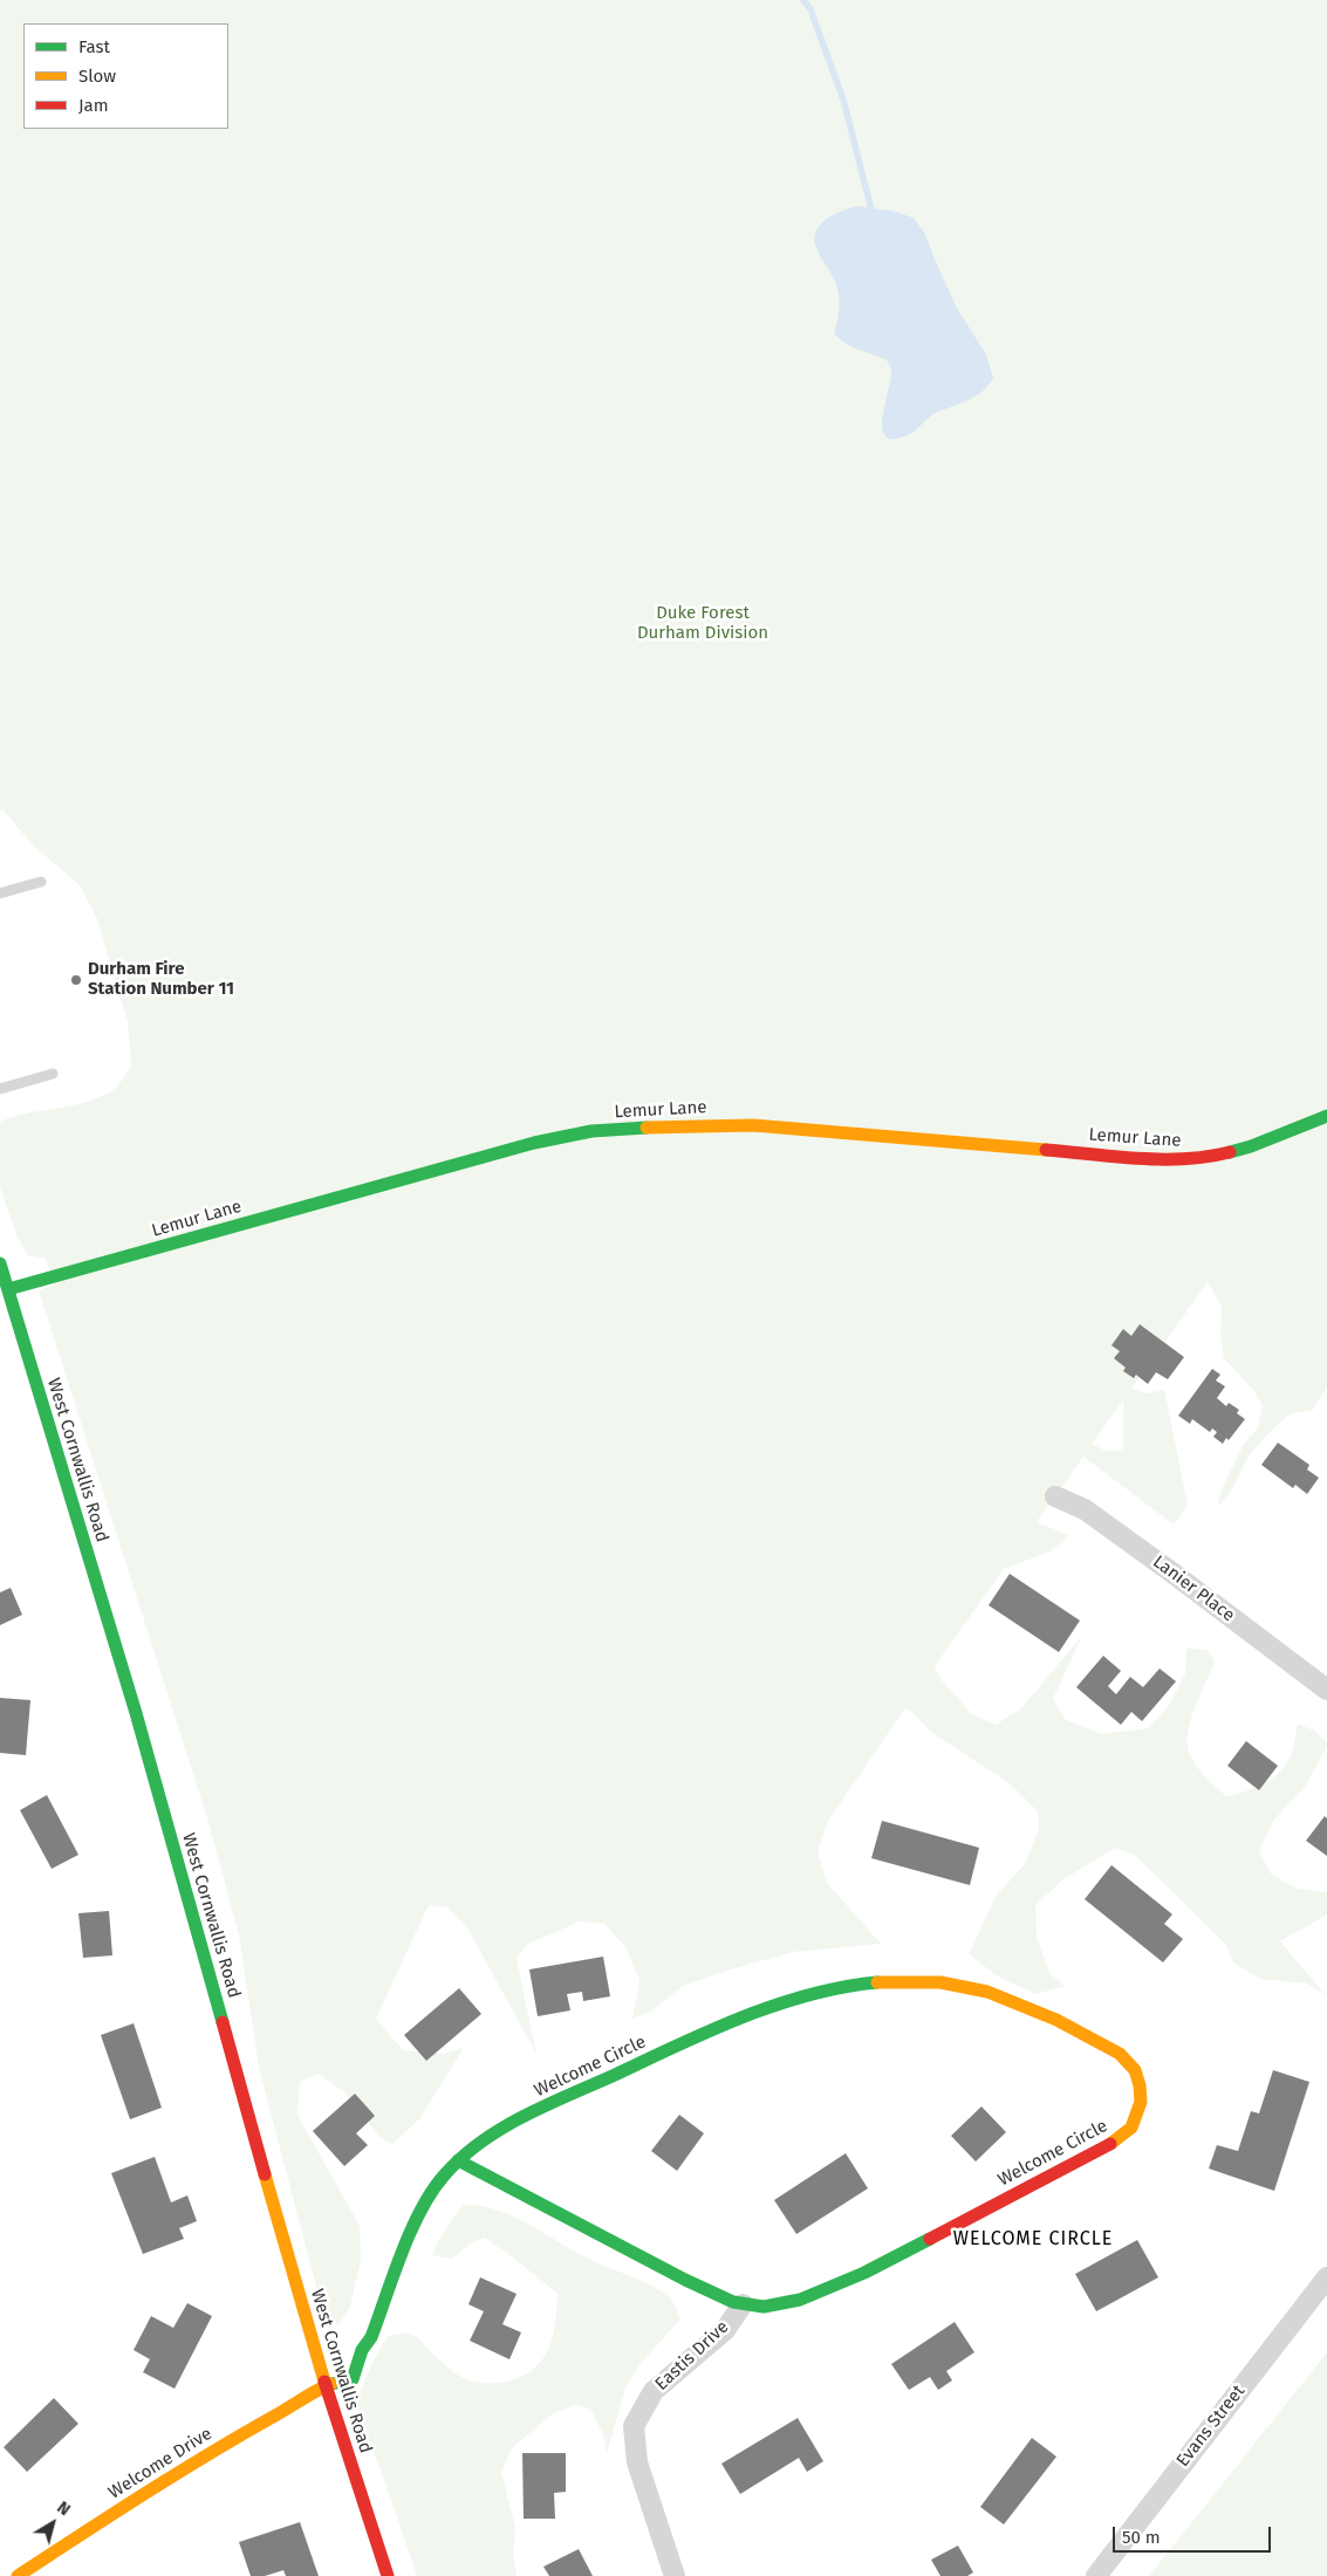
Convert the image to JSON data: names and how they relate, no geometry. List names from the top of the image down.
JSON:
{
  "streets": {
    "street": [
      "Lemur Lane",
      "West Cornwallis Road",
      "Lanier Place",
      "Welcome Circle",
      "Eastis Drive",
      "Evans Street",
      "Welcome Drive"
    ]
  },
  "crossings": [
    ["Lemur Lane", "West Cornwallis Road"],
    ["West Cornwallis Road", "Welcome Circle"],
    ["West Cornwallis Road", "Welcome Drive"],
    ["Welcome Circle", "Eastis Drive"],
    ["Welcome Circle", "Welcome Drive"]
  ],
  "districts": ["WELCOME CIRCLE"],
  "parks": ["Duke Forest Durham Division"],
  "places": ["Durham Fire Station Number 11"],
  "legend": ["Fast", "Slow", "Jam"],
  "scale_bar": "50 m",
  "north": "top right"
}
